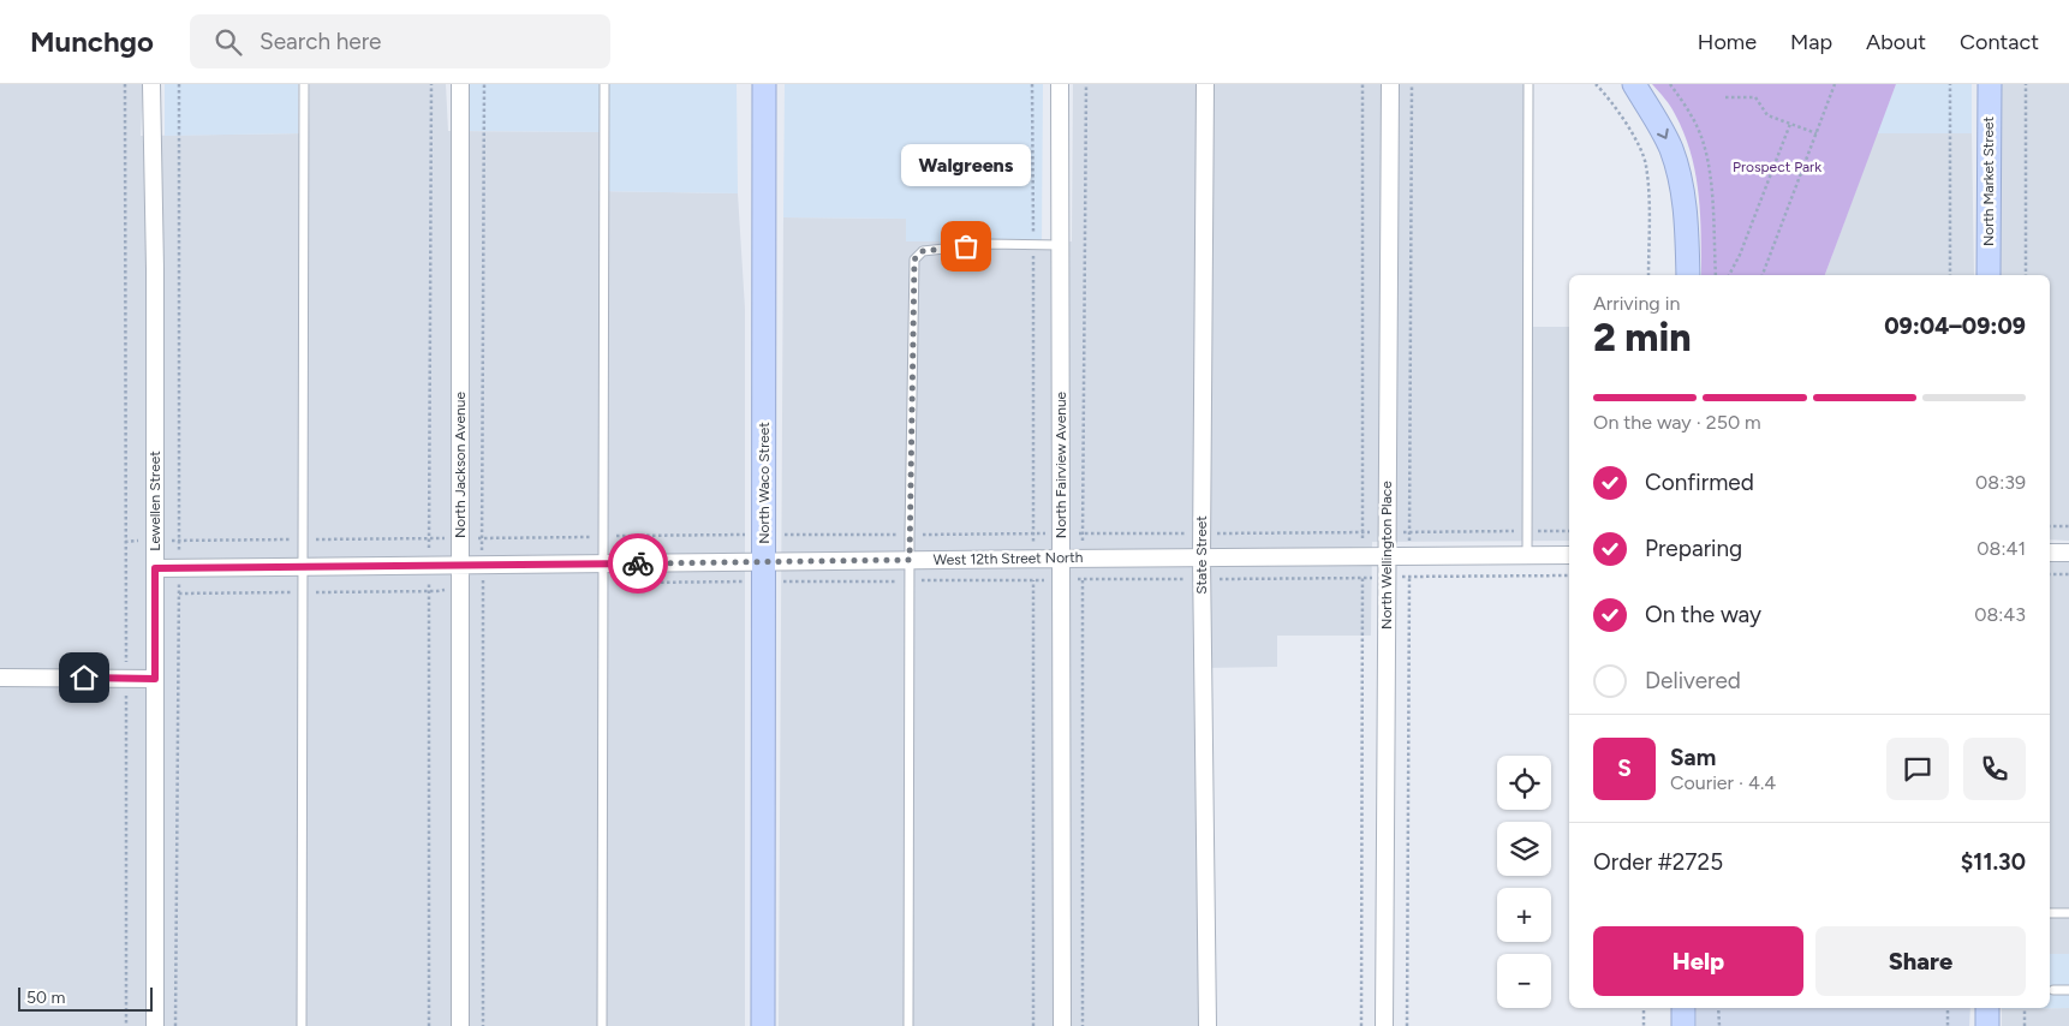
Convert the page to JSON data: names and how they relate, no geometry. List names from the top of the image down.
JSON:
{
  "streets": {
    "street": [
      "North Market Street",
      "North Jackson Avenue",
      "North Fairview Avenue",
      "North Waco Street",
      "Lewellen Street",
      "State Street",
      "North Wellington Place",
      "West 12th Street North"
    ]
  },
  "crossings": [
    ["North Jackson Avenue", "West 12th Street North"],
    ["North Fairview Avenue", "West 12th Street North"],
    ["North Waco Street", "West 12th Street North"],
    ["Lewellen Street", "West 12th Street North"],
    ["State Street", "West 12th Street North"],
    ["North Wellington Place", "West 12th Street North"]
  ],
  "parks": ["Prospect Park"],
  "places": ["Walgreens"],
  "scale_bar": "50 m",
  "page": {
    "header": "Munchgo",
    "search": "Search here",
    "nav": [
      "Home",
      "Map",
      "About",
      "Contact"
    ],
    "bubble": "Walgreens",
    "heading": ["2 min", "Arriving in", "09:04–09:09"],
    "panel": [
      "Sam",
      "Courier · 4.4",
      "Order #2725",
      "$11.30"
    ],
    "bar": "On the way · 250 m",
    "list": [
      ["Confirmed", "08:39"],
      ["Preparing", "08:41"],
      ["On the way", "08:43"],
      "Delivered"
    ],
    "round": "S",
    "map_buttons": ["+", "−"],
    "buttons": ["Help", "Share"],
    "scale": "50 m"
  }
}
